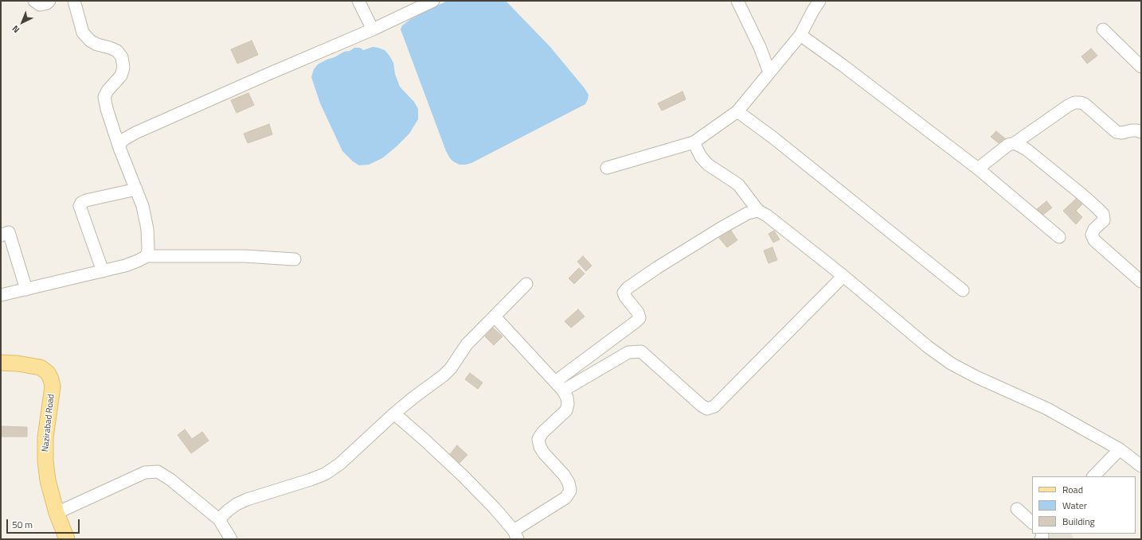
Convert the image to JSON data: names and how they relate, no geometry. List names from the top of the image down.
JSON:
{
  "streets": {
    "main road": ["Nazirabad Road"]
  },
  "legend": ["Road", "Water", "Building"],
  "scale_bar": "50 m",
  "north": "bottom left"
}
